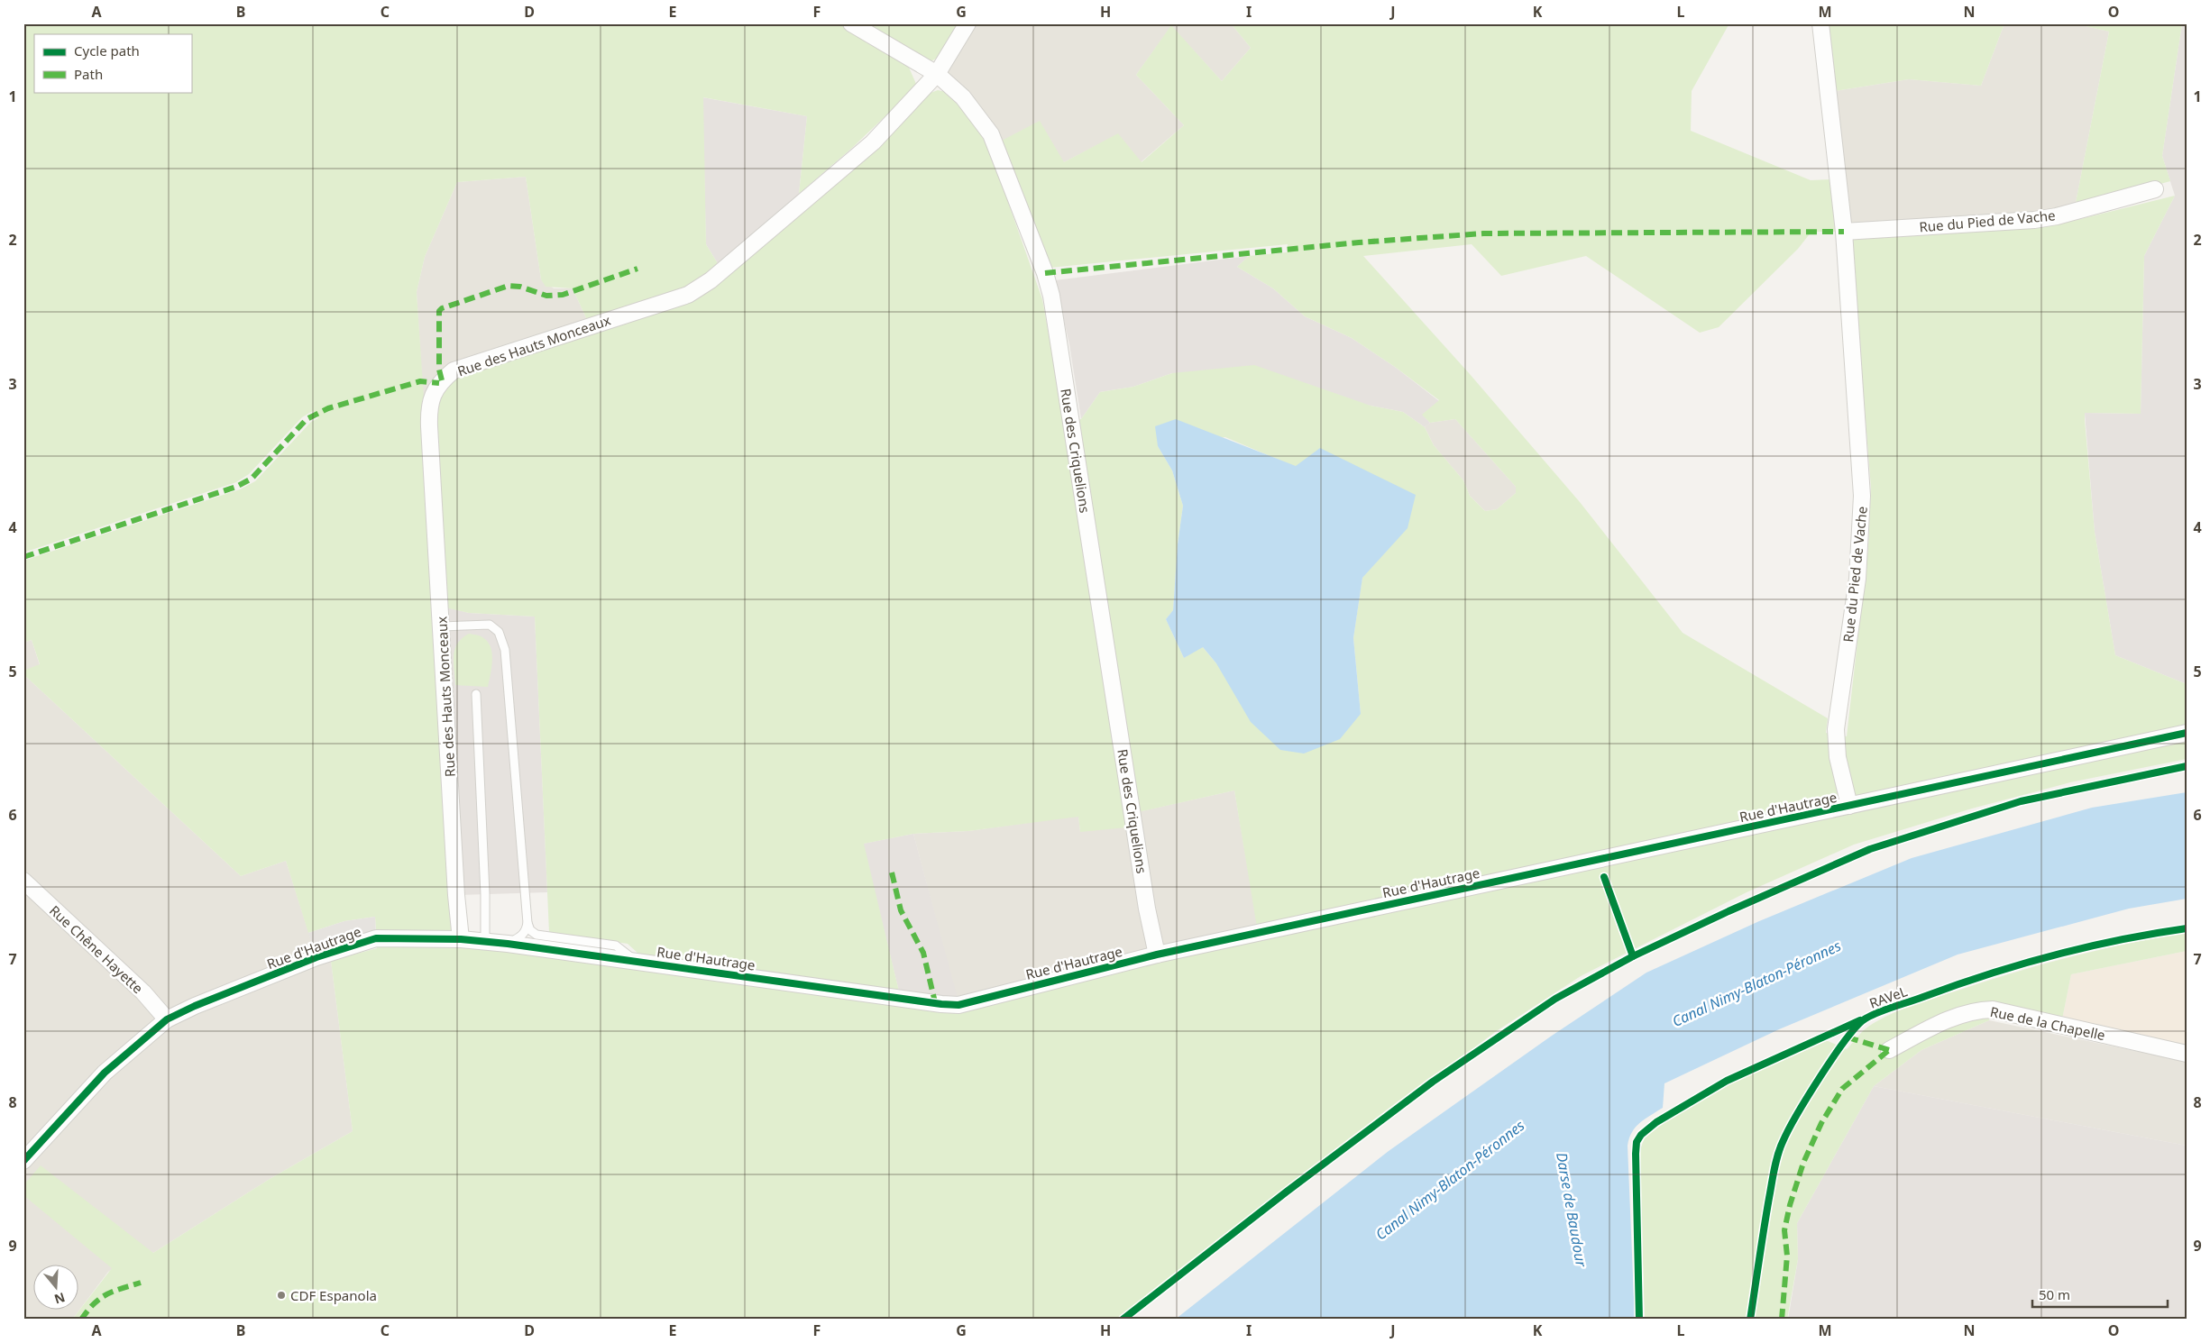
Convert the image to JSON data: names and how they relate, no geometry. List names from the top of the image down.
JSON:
{
  "streets": {
    "street": [
      "Rue du Pied de Vache",
      "Rue des Hauts Monceaux",
      "Rue des Criquelions",
      "Rue d'Hautrage",
      "Rue Chêne Hayette",
      "Rue de la Chapelle"
    ],
    "cycle path": ["RAVeL"]
  },
  "crossings": [
    ["Rue du Pied de Vache", "Rue d'Hautrage"],
    ["Rue des Hauts Monceaux", "Rue des Criquelions"],
    ["Rue des Hauts Monceaux", "Rue d'Hautrage"],
    ["Rue des Criquelions", "Rue d'Hautrage"],
    ["Rue d'Hautrage", "Rue Chêne Hayette"]
  ],
  "water": ["Canal Nimy-Blaton-Péronnes", "Darse de Baudour"],
  "places": ["CDF Espanola"],
  "legend": ["Cycle path", "Path"],
  "scale_bar": "50 m",
  "north": "bottom",
  "grid": {
    "columns": [
      "A",
      "B",
      "C",
      "D",
      "E",
      "F",
      "G",
      "H",
      "I",
      "J",
      "K",
      "L",
      "M",
      "N",
      "O"
    ],
    "rows": [
      "1",
      "2",
      "3",
      "4",
      "5",
      "6",
      "7",
      "8",
      "9"
    ]
  }
}
